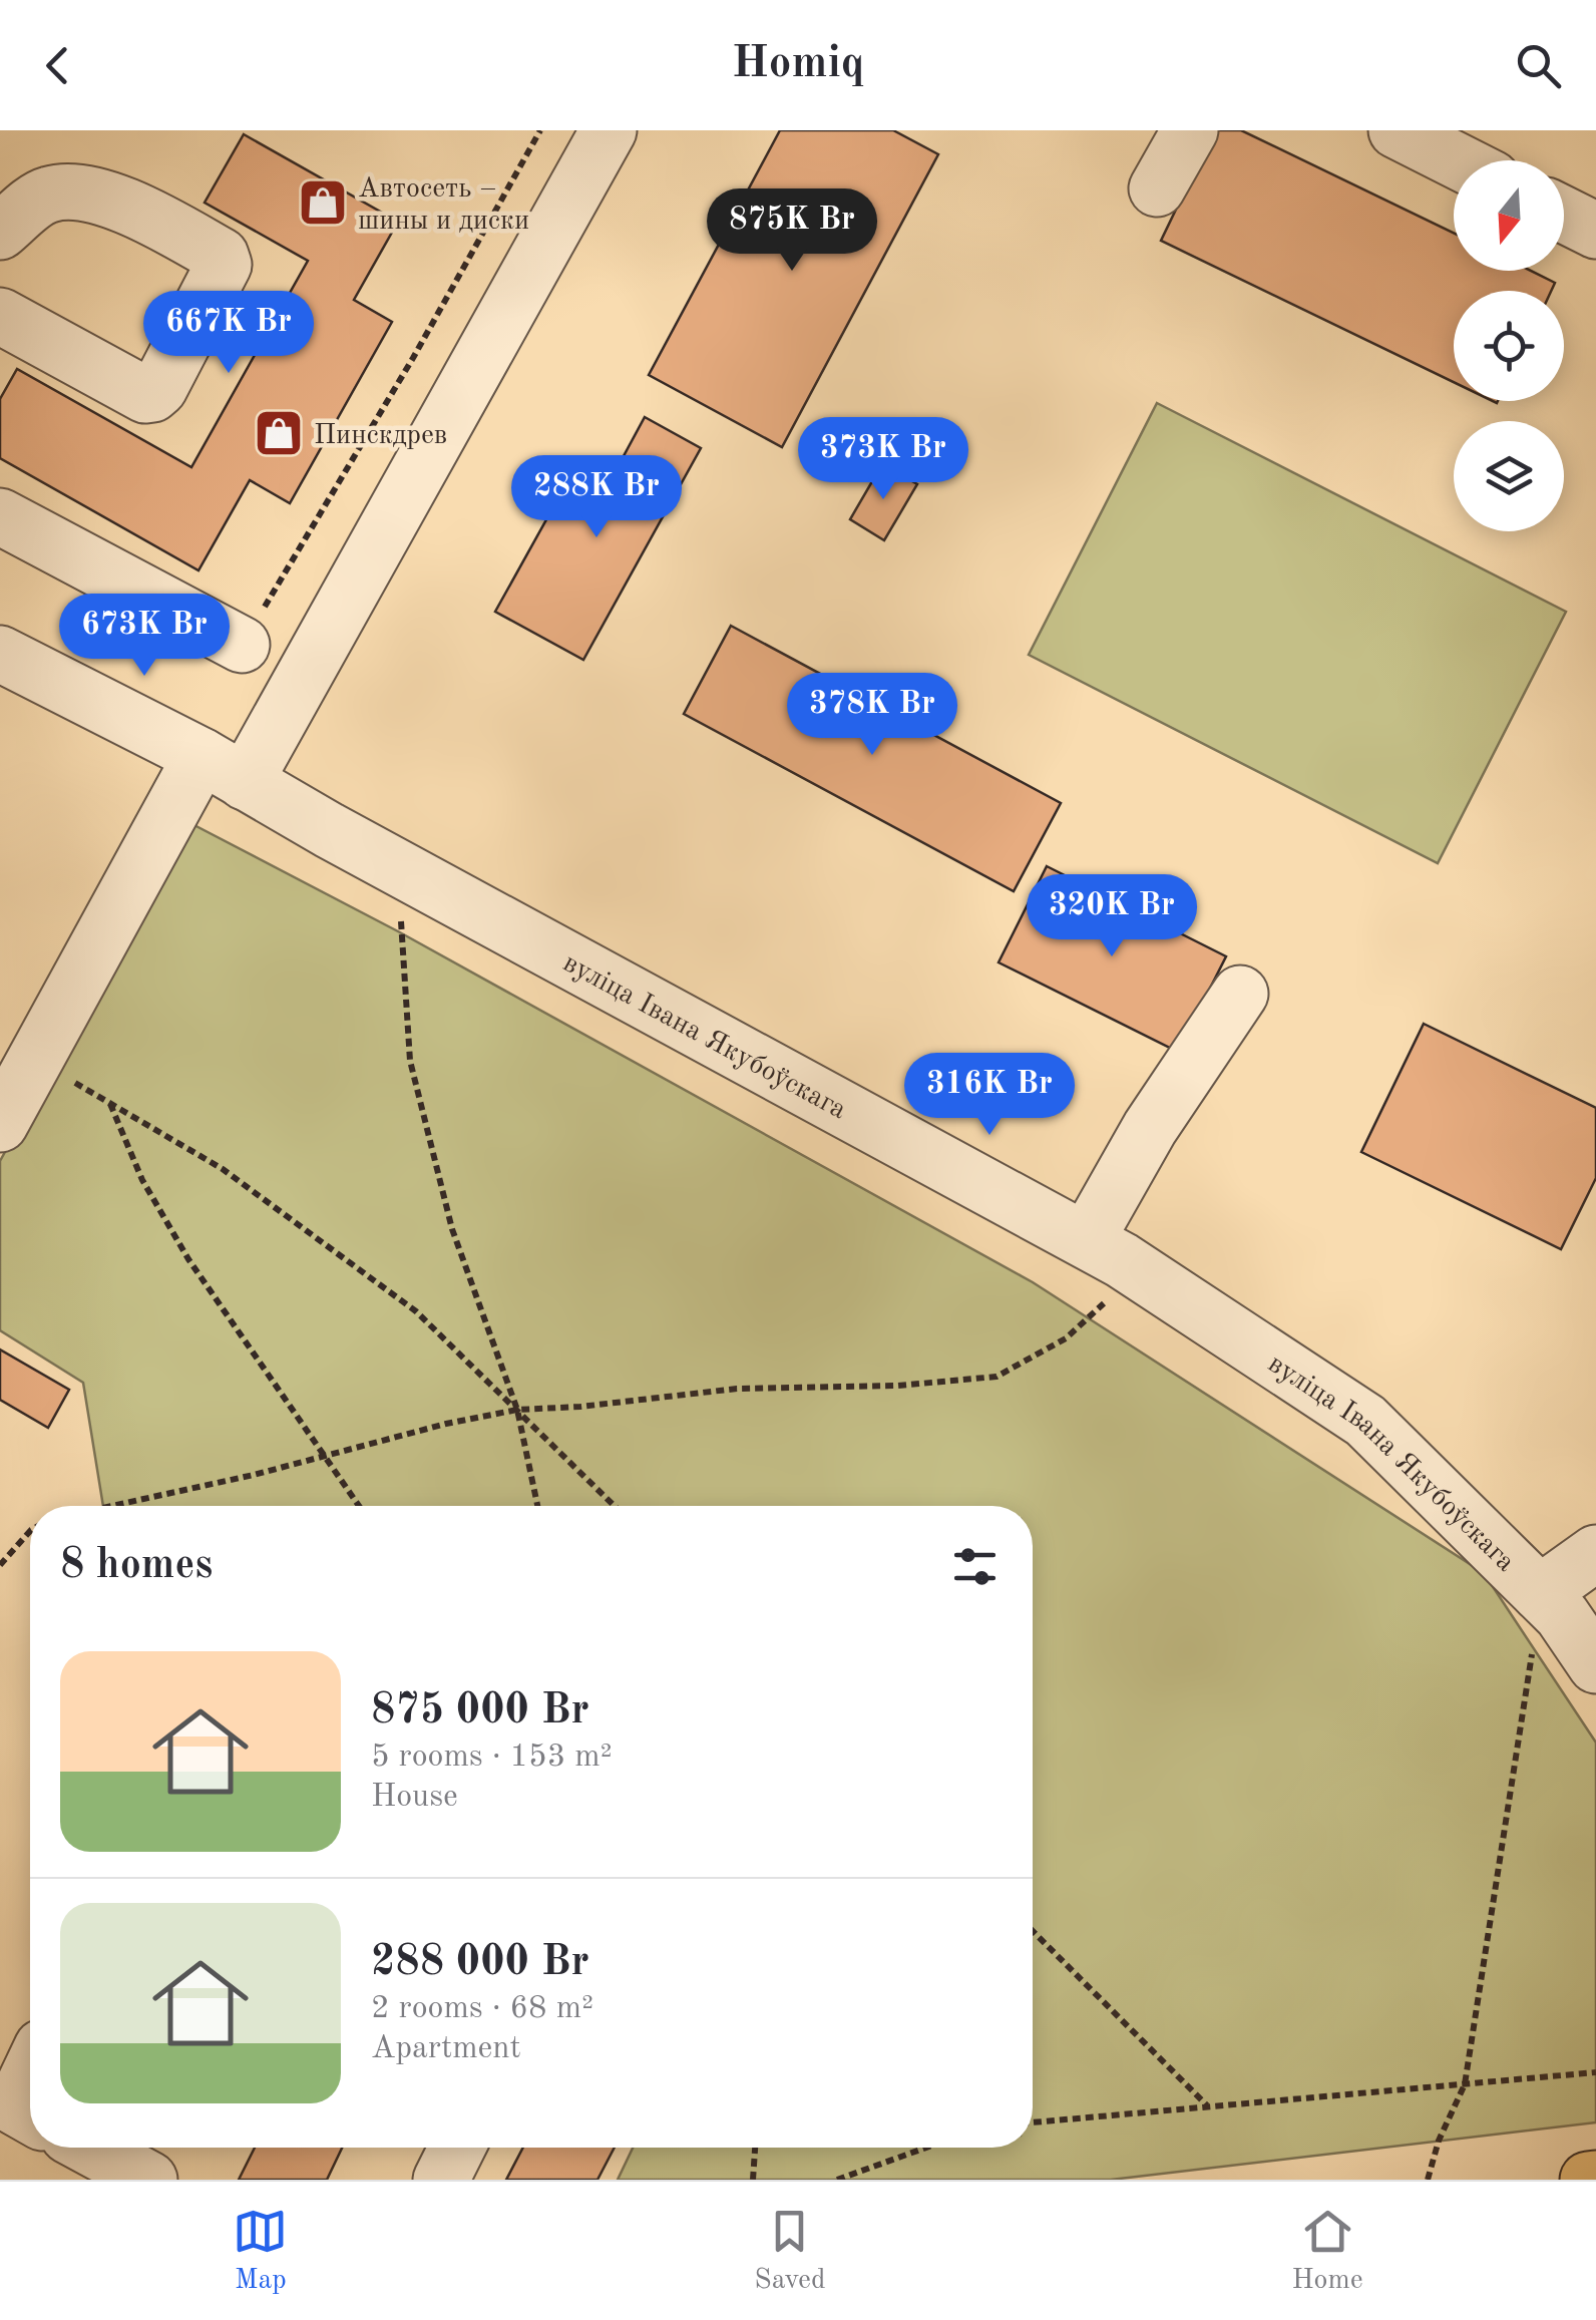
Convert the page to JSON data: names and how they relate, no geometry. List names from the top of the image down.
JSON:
{
  "streets": {
    "street": ["вуліца Івана Якубоўскага"]
  },
  "places": {
    "shop": ["Автосеть – шины и диски", "Пинскдрев"]
  },
  "north": "bottom",
  "page": {
    "header": "Homiq",
    "price": [
      "875K Br",
      "667K Br",
      "373K Br",
      "288K Br",
      "673K Br",
      "378K Br",
      "320K Br",
      "316K Br"
    ],
    "heading": "8 homes",
    "list": [
      {
        "name": "875 000 Br",
        "note": "5 rooms · 153 m² · House"
      },
      {
        "name": "288 000 Br",
        "note": "2 rooms · 68 m² · Apartment"
      }
    ],
    "tabs": ["Map", "Saved", "Home"]
  }
}
